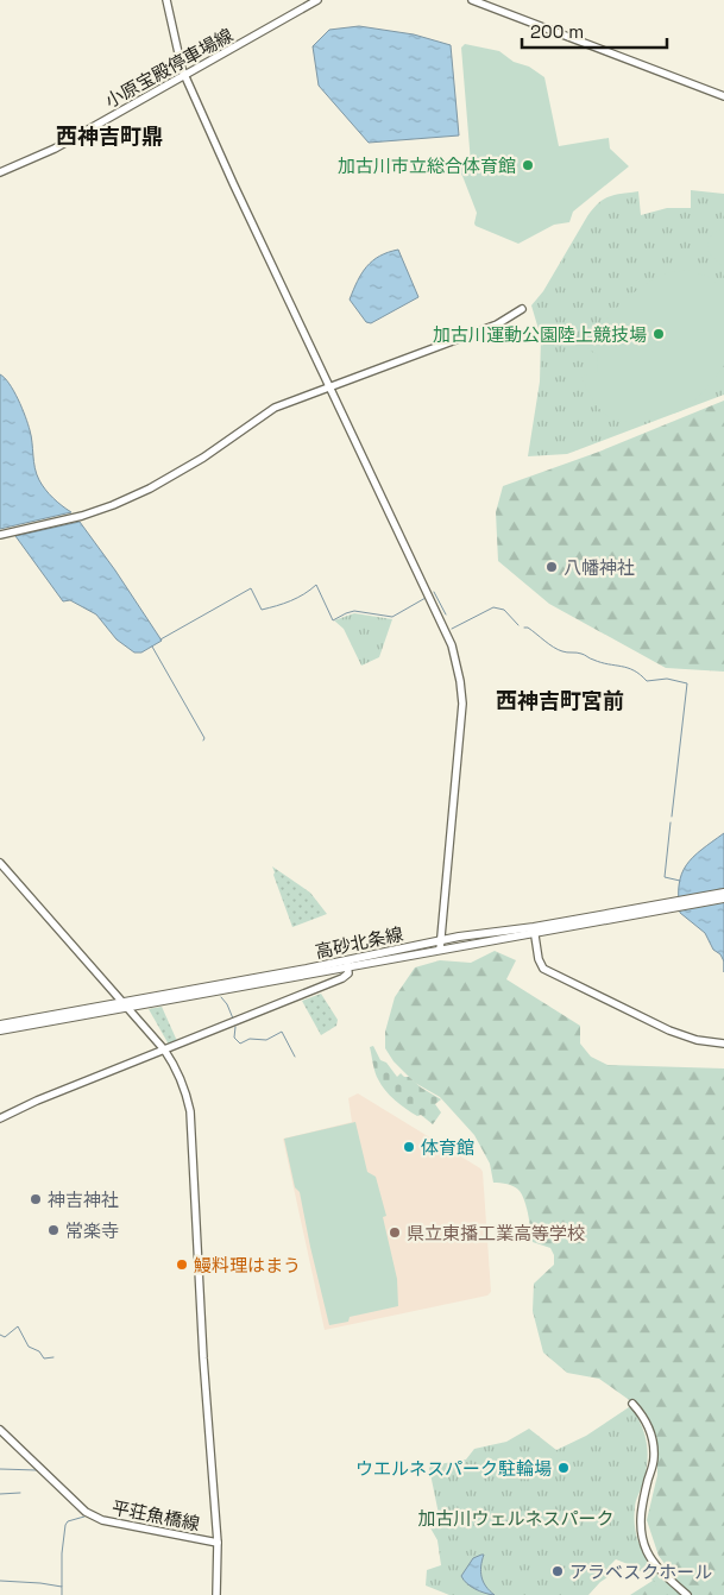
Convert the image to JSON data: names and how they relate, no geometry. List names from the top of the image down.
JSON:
{
  "streets": {
    "main road": ["高砂北条線"],
    "street": ["小原宝殿停車場線", "平荘魚橋線"]
  },
  "districts": ["西神吉町鼎", "西神吉町宮前"],
  "parks": ["加古川ウェルネスパーク"],
  "places": [
    "加古川市立総合体育館",
    "加古川運動公園陸上競技場",
    "八幡神社",
    "体育館",
    "神吉神社",
    "常楽寺",
    "県立東播工業高等学校",
    "鰻料理はまう",
    "ウエルネスパーク駐輪場",
    "アラベスクホール"
  ],
  "scale_bar": "200 m"
}
